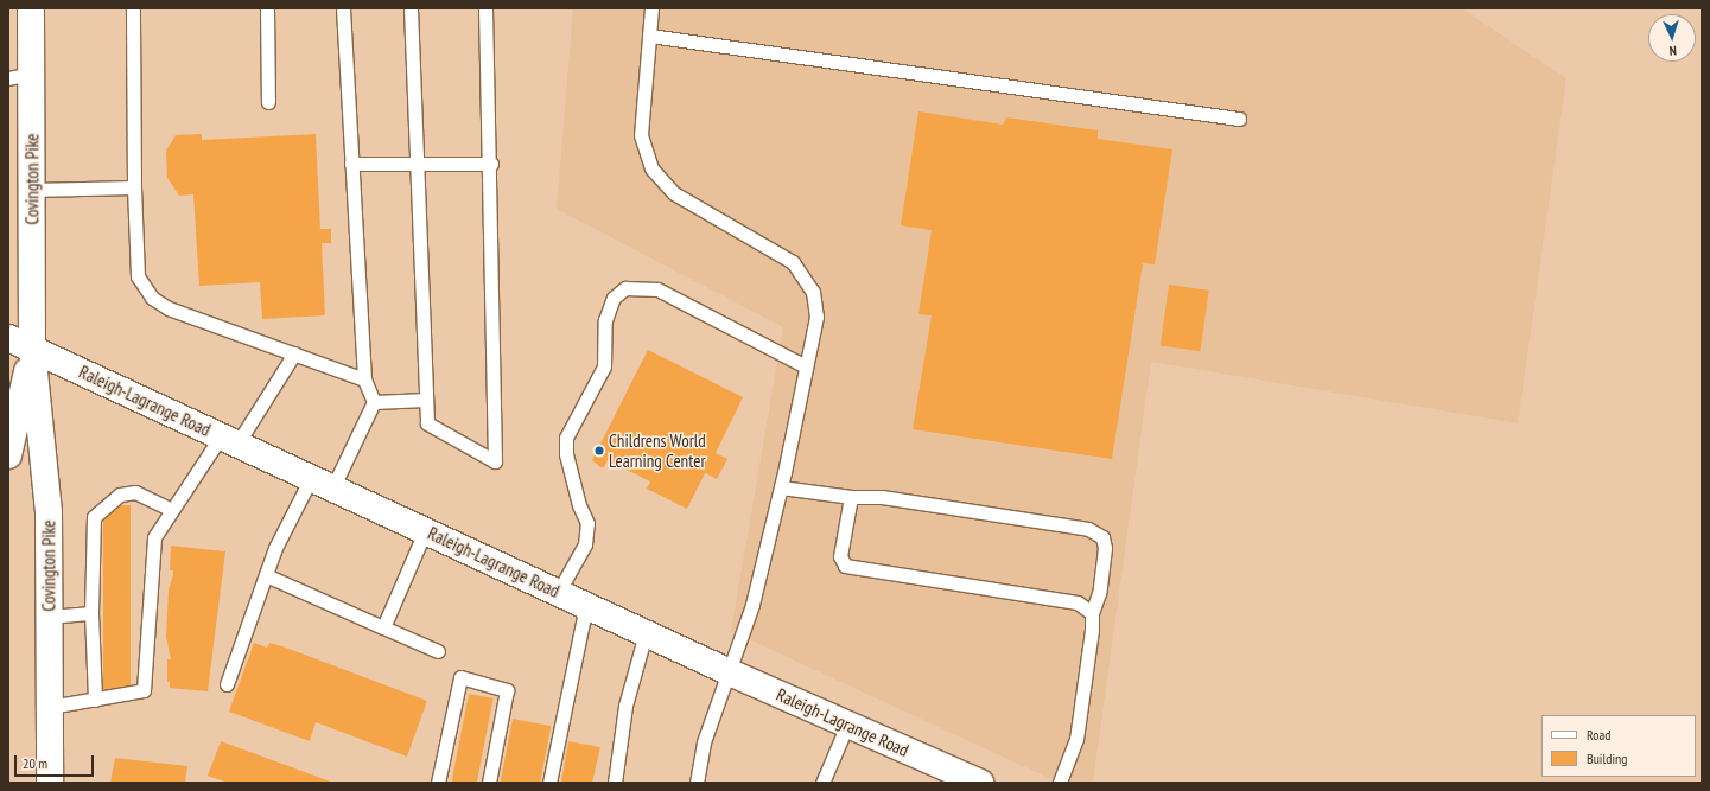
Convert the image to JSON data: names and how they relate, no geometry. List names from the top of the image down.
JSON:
{
  "streets": {
    "main road": ["Covington Pike", "Raleigh-Lagrange Road"]
  },
  "crossings": [
    ["Covington Pike", "Raleigh-Lagrange Road"]
  ],
  "places": ["Childrens World Learning Center"],
  "legend": ["Road", "Building"],
  "scale_bar": "20 m",
  "north": "bottom"
}
